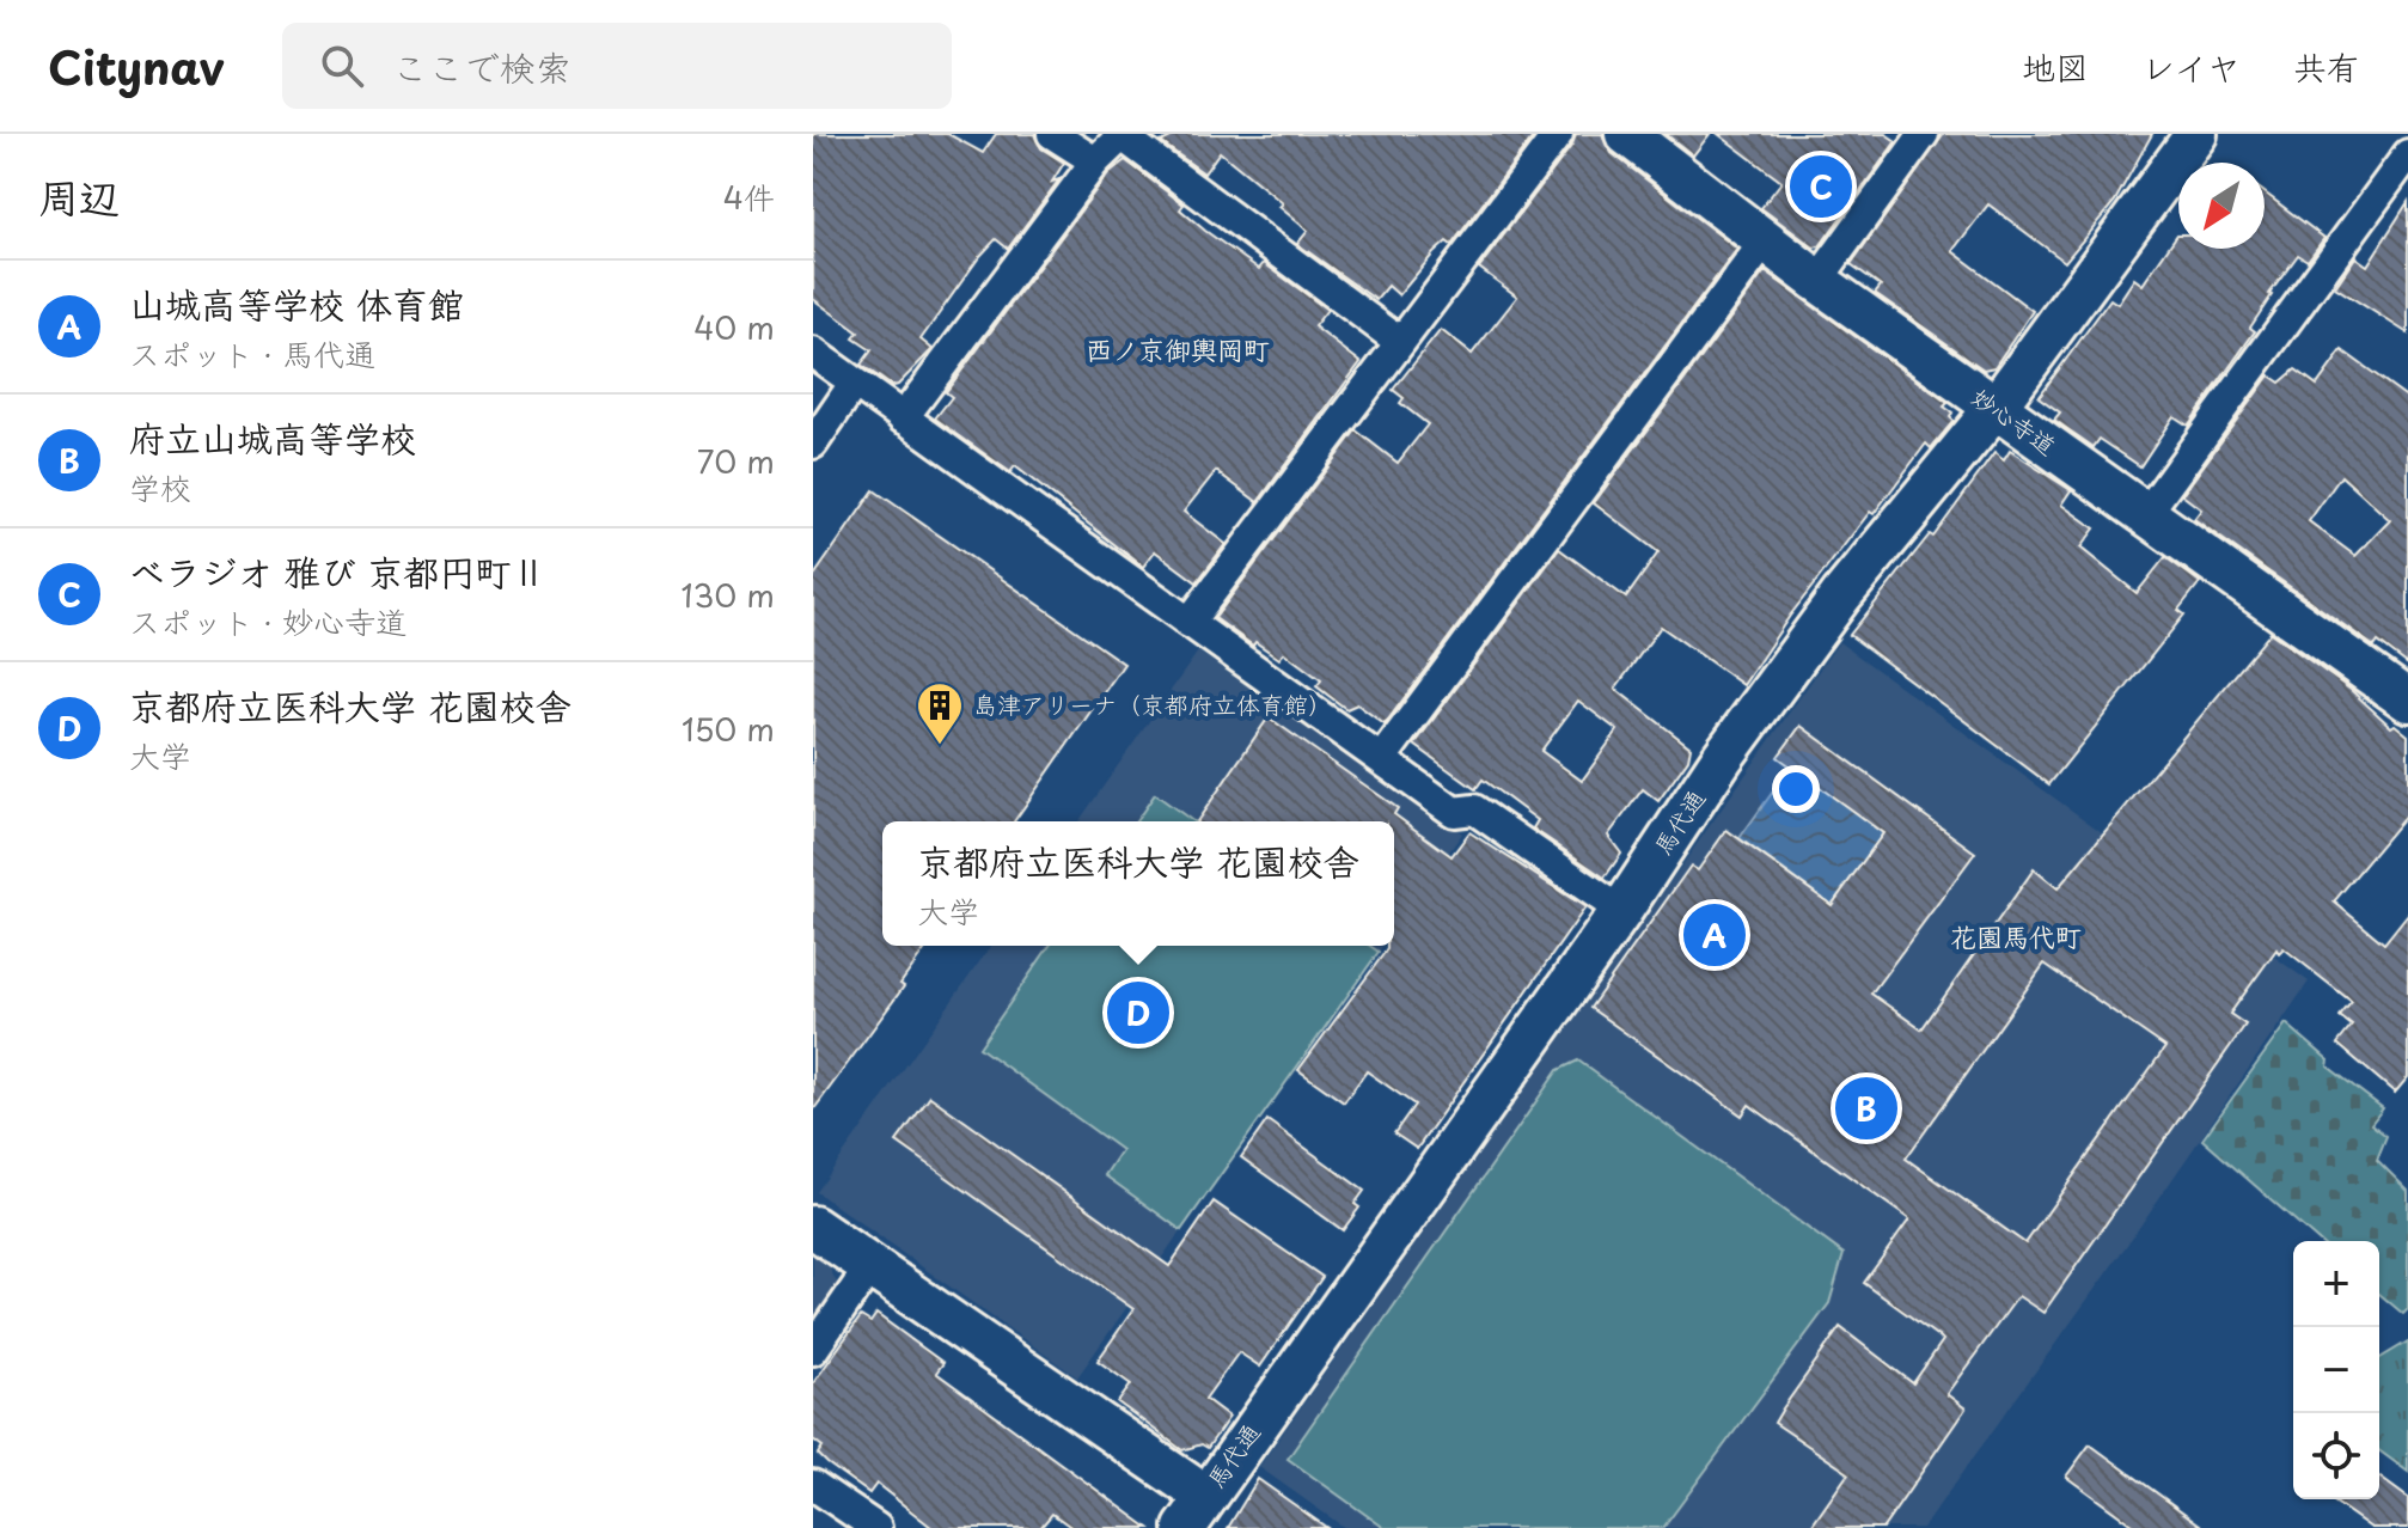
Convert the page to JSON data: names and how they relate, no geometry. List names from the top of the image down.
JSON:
{
  "streets": {
    "street": ["妙心寺道", "馬代通"]
  },
  "crossings": [
    ["妙心寺道", "馬代通"]
  ],
  "districts": ["西ノ京御輿岡町", "花園馬代町"],
  "places": {
    "building": ["島津アリーナ（京都府立体育館）"]
  },
  "north": "bottom left",
  "page": {
    "header": "Citynav",
    "search": "ここで検索",
    "nav": ["地図", "レイヤ", "共有"],
    "heading": ["周辺", "4件"],
    "pins": [
      "C",
      "A",
      "D",
      "B"
    ],
    "list": [
      {
        "mark": "A",
        "name": "山城高等学校 体育館",
        "note": "スポット · 馬代通",
        "value": "40 m"
      },
      {
        "mark": "B",
        "name": "府立山城高等学校",
        "note": "学校",
        "value": "70 m"
      },
      {
        "mark": "C",
        "name": "べラジオ 雅び 京都円町Ⅱ",
        "note": "スポット · 妙心寺道",
        "value": "130 m"
      },
      {
        "mark": "D",
        "name": "京都府立医科大学 花園校舎",
        "note": "大学",
        "value": "150 m"
      }
    ],
    "popup": ["京都府立医科大学 花園校舎", "大学"],
    "map_buttons": ["+", "−"]
  }
}
